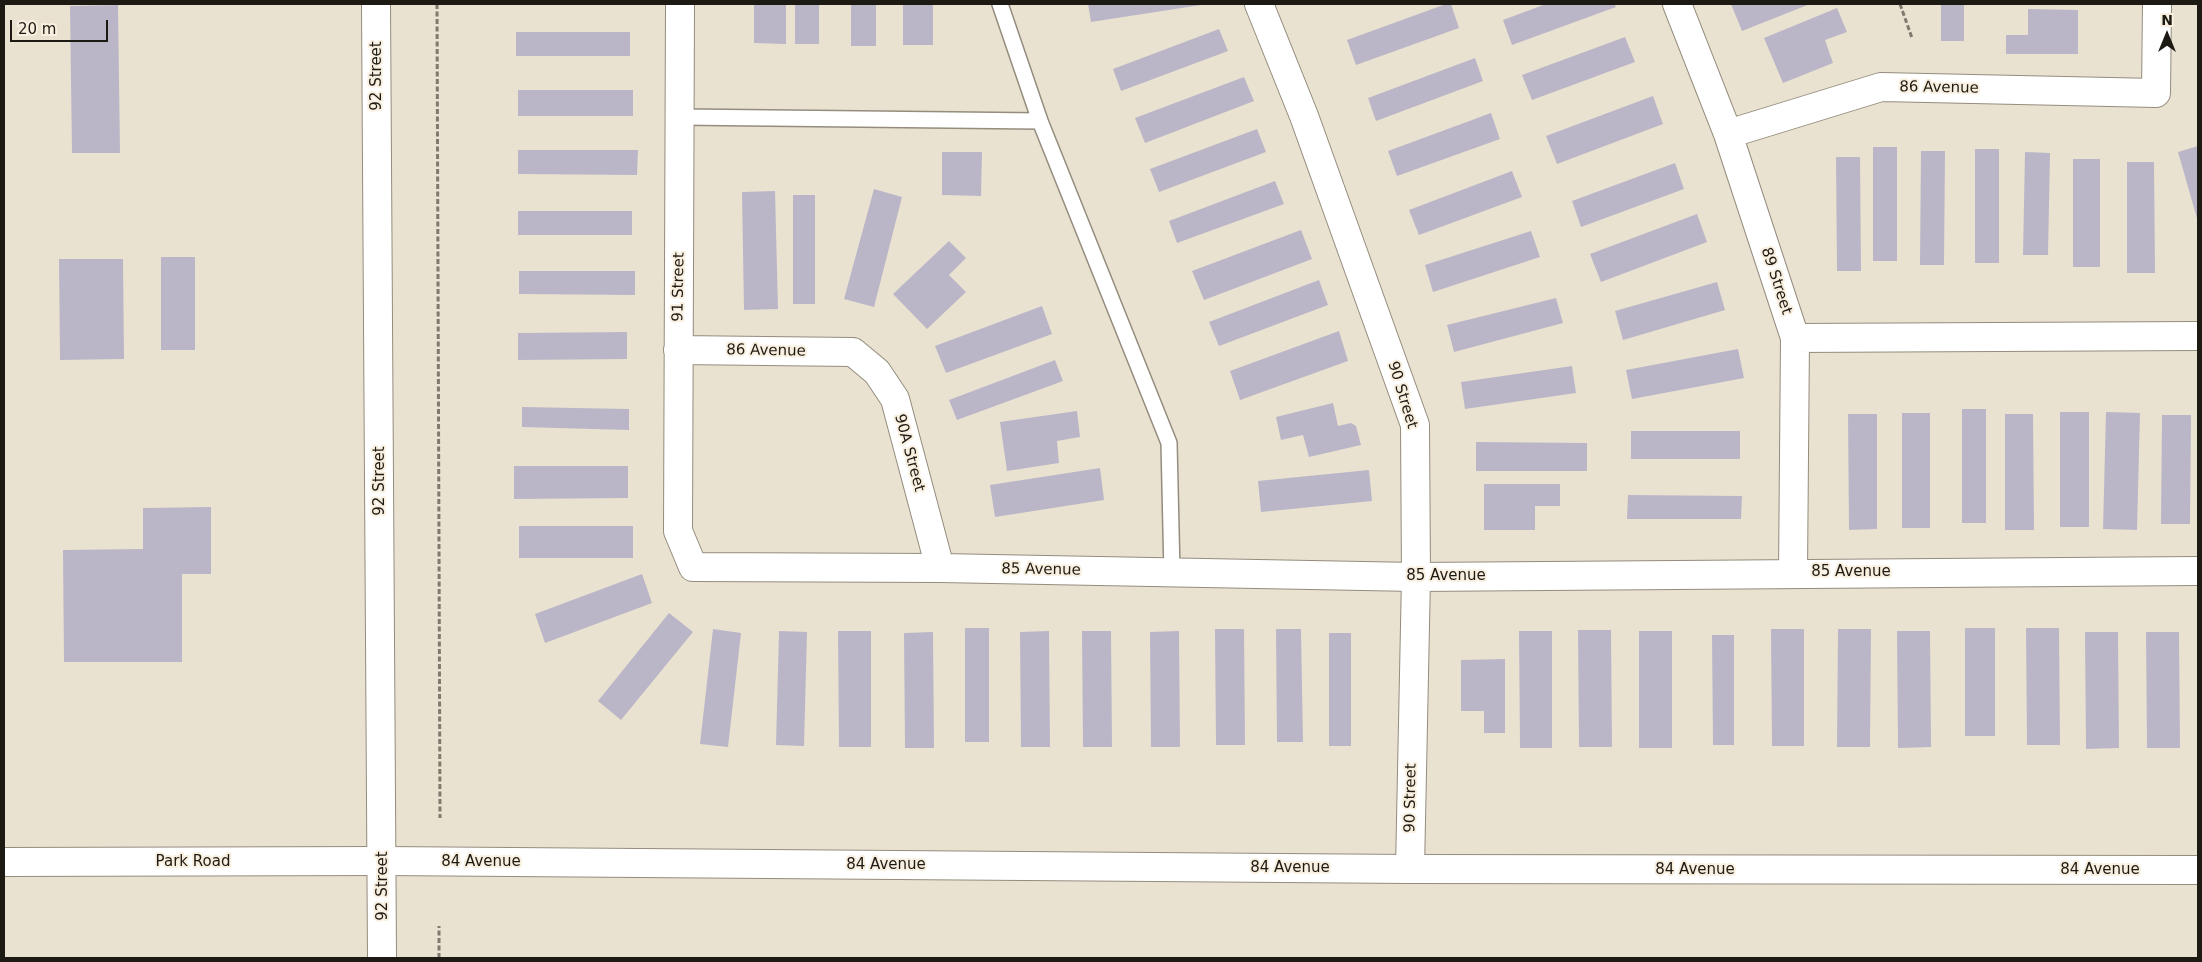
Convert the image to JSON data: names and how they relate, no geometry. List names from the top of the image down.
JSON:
{
  "streets": {
    "street": [
      "92 Street",
      "86 Avenue",
      "89 Street",
      "91 Street",
      "90 Street",
      "90A Street",
      "85 Avenue",
      "Park Road",
      "84 Avenue"
    ]
  },
  "crossings": [
    ["92 Street", "Park Road"],
    ["92 Street", "84 Avenue"],
    ["86 Avenue", "89 Street"],
    ["86 Avenue", "91 Street"],
    ["86 Avenue", "90A Street"],
    ["89 Street", "85 Avenue"],
    ["91 Street", "85 Avenue"],
    ["90 Street", "85 Avenue"],
    ["90 Street", "84 Avenue"],
    ["90A Street", "85 Avenue"],
    ["Park Road", "84 Avenue"]
  ],
  "scale_bar": "20 m",
  "north": "top"
}
